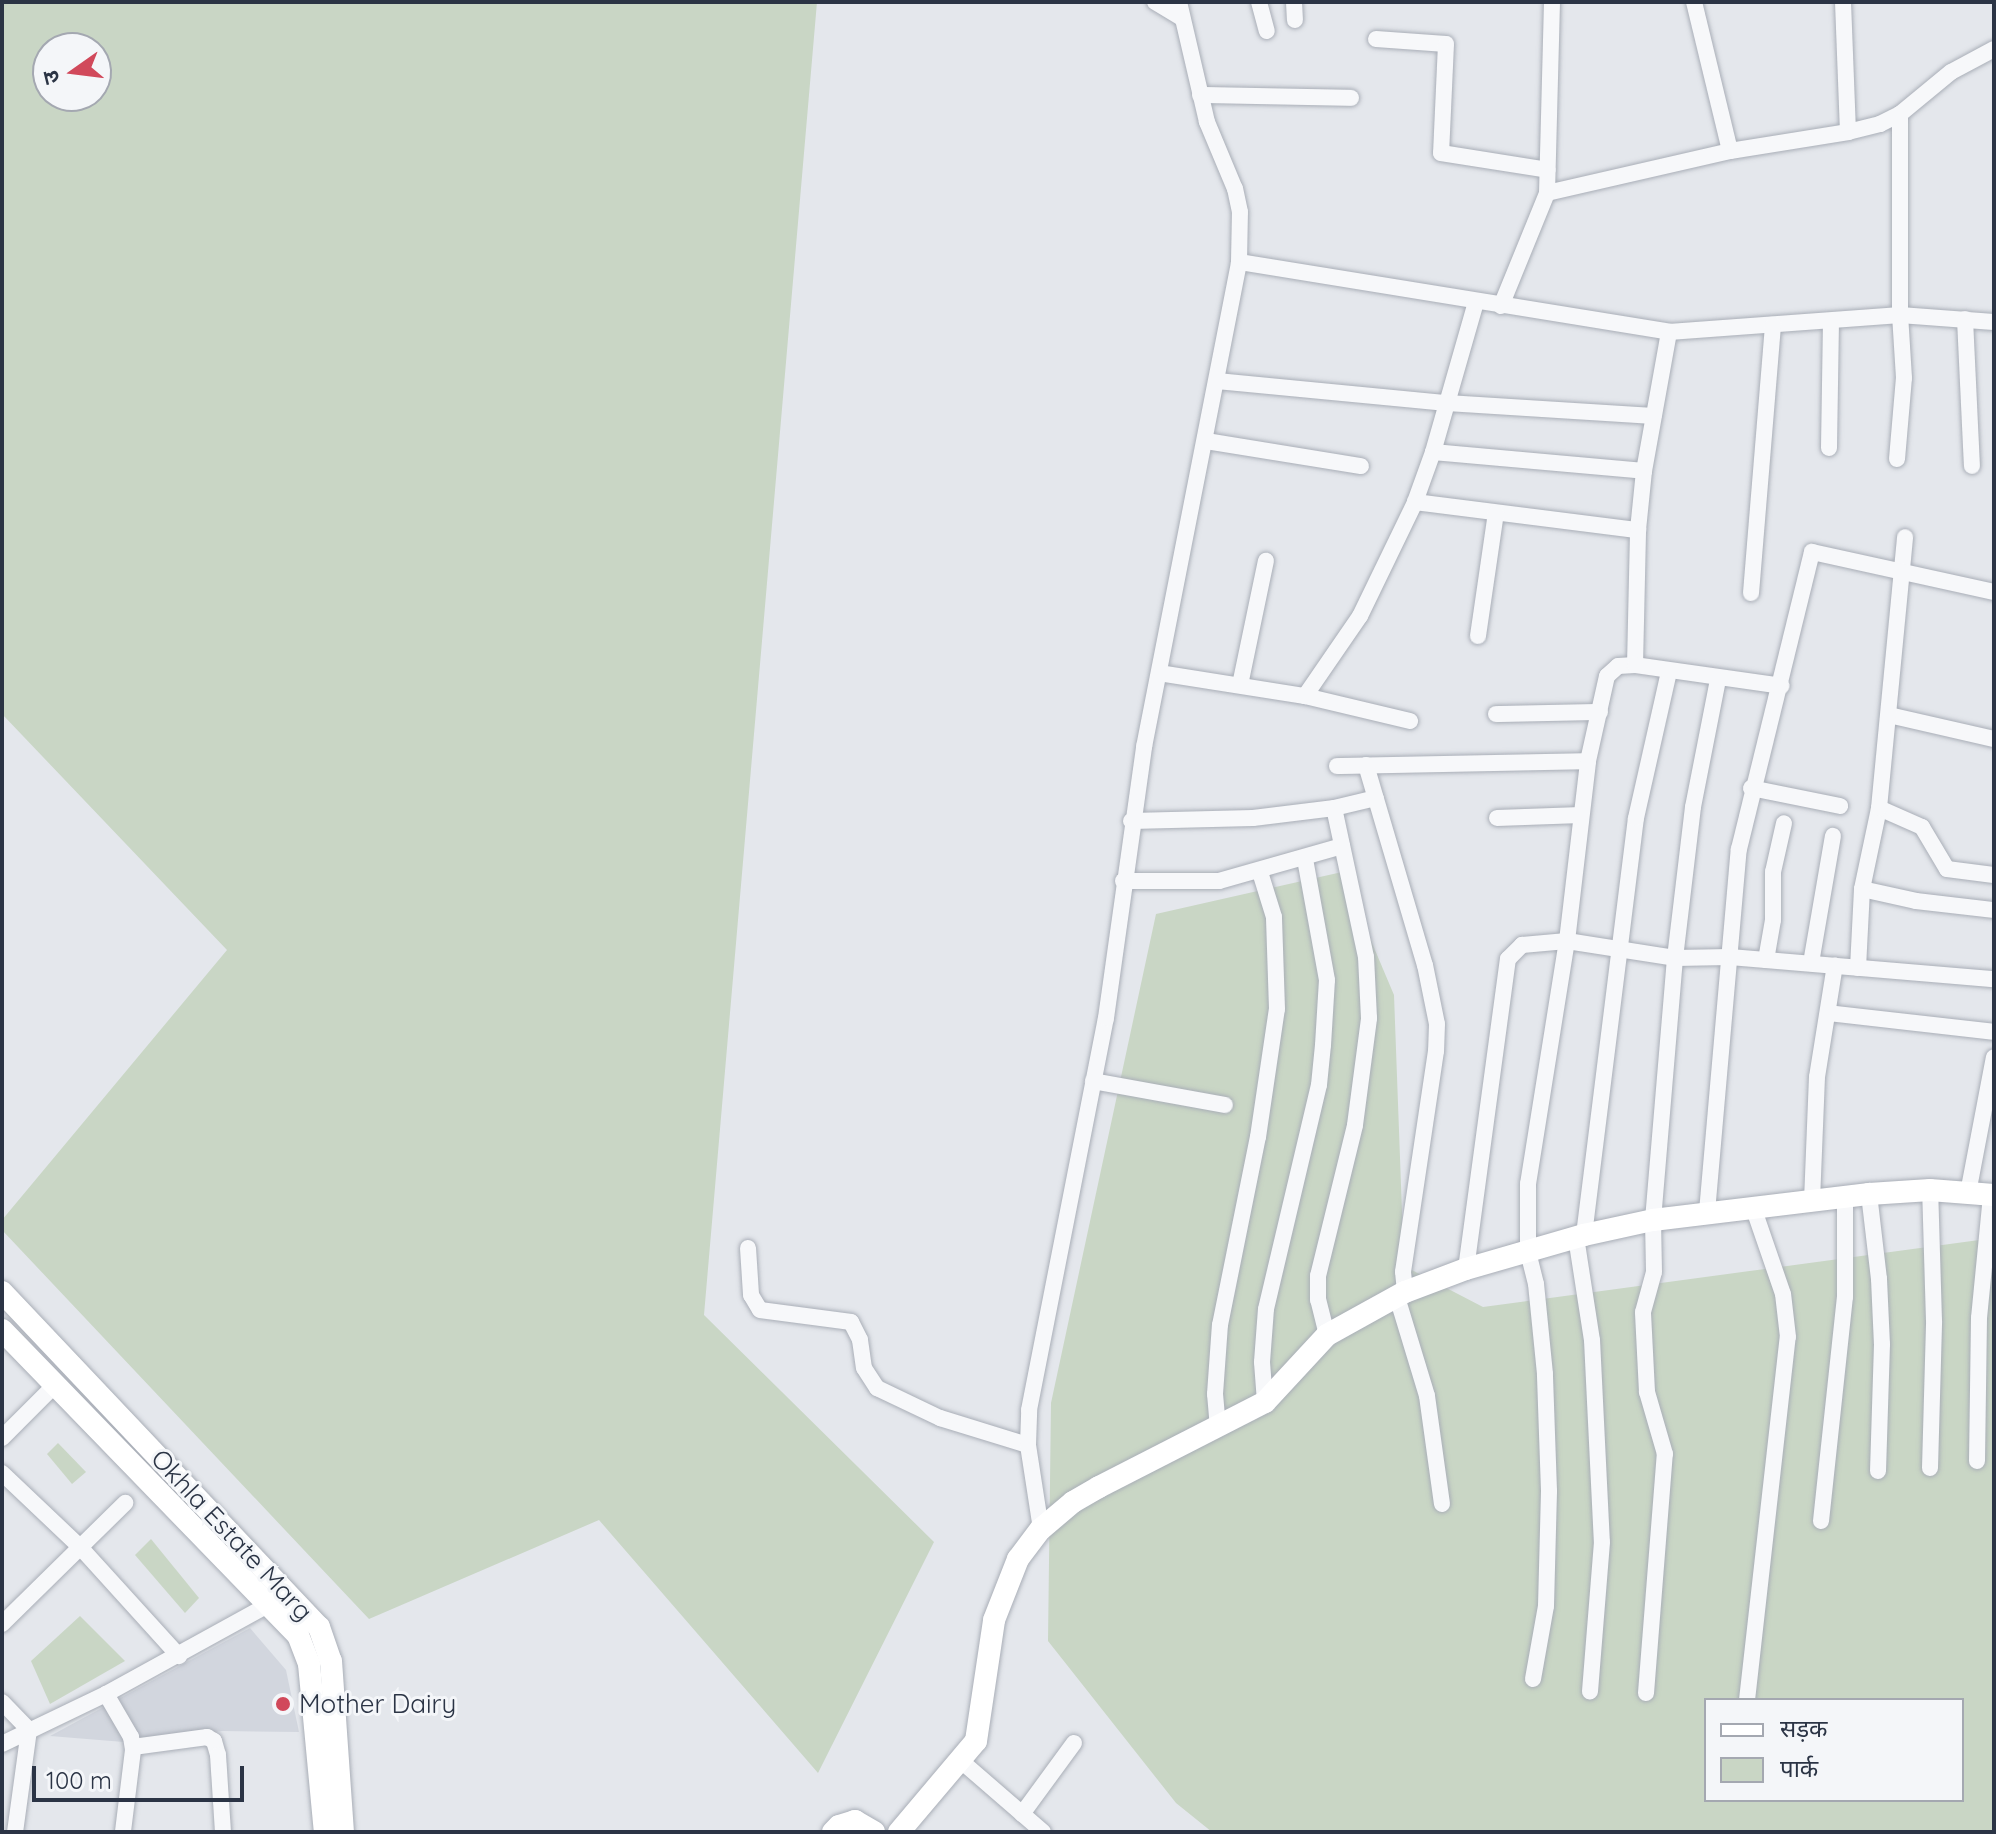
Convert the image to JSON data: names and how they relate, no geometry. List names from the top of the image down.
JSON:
{
  "streets": {
    "street": ["Okhla Estate Marg"]
  },
  "places": ["Mother Dairy"],
  "legend": ["सड़क", "पार्क"],
  "scale_bar": "100 m",
  "north": "left"
}
